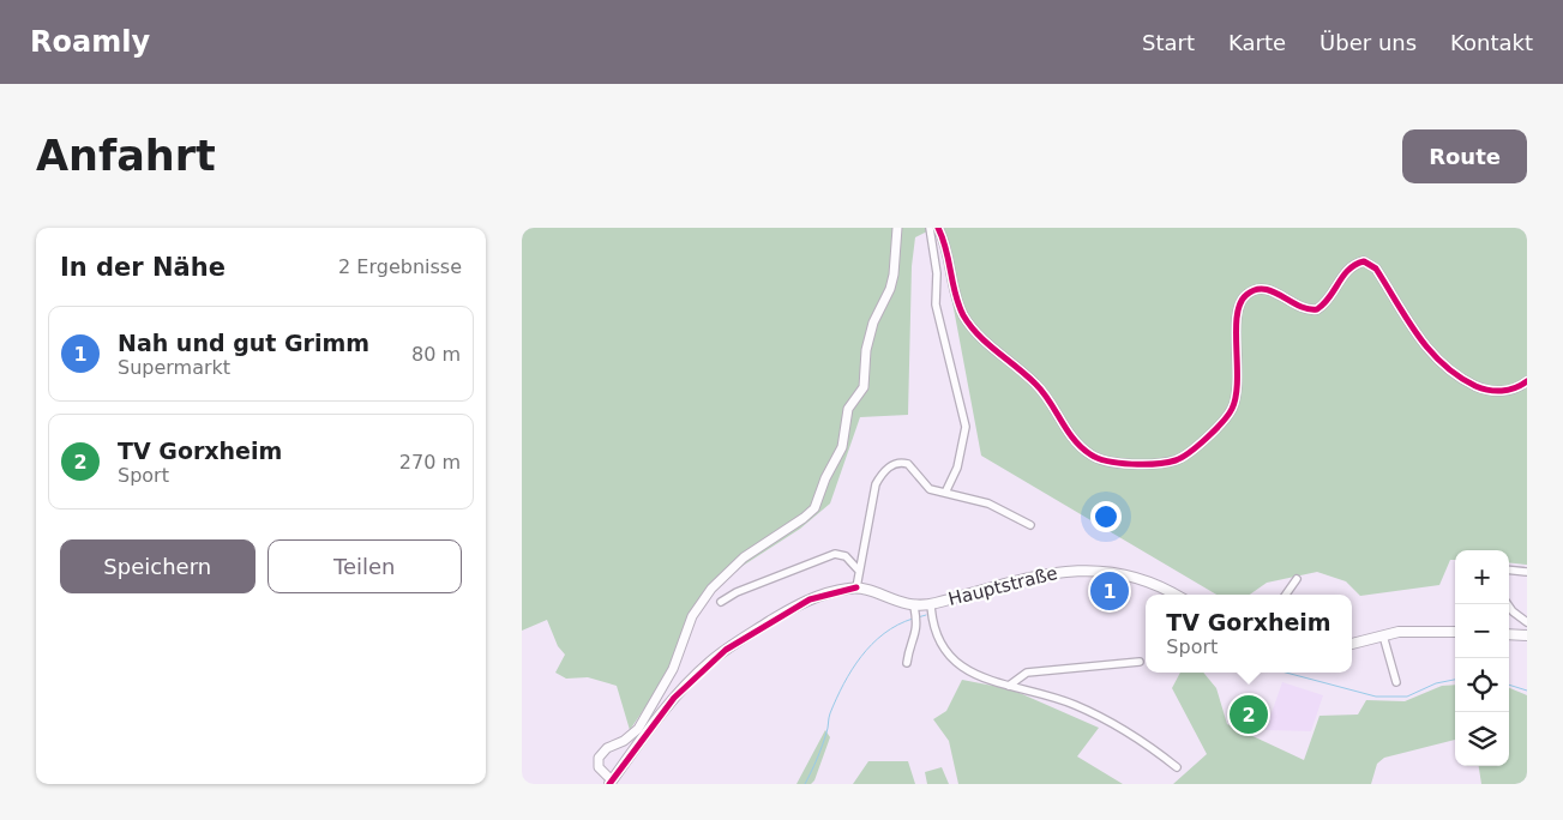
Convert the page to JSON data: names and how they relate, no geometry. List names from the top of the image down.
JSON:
{
  "streets": {
    "main road": ["Hauptstraße"]
  },
  "page": {
    "header": "Roamly",
    "nav": [
      "Start",
      "Karte",
      "Über uns",
      "Kontakt"
    ],
    "buttons": [
      "Route",
      ["Speichern", "Teilen"]
    ],
    "title": "Anfahrt",
    "heading": ["In der Nähe", "2 Ergebnisse"],
    "list": [
      {
        "mark": "1",
        "name": "Nah und gut Grimm",
        "note": "Supermarkt",
        "value": "80 m"
      },
      {
        "mark": "2",
        "name": "TV Gorxheim",
        "note": "Sport",
        "value": "270 m"
      }
    ],
    "map_buttons": ["+", "−"],
    "pins": ["1", "2"],
    "popup": ["TV Gorxheim", "Sport"]
  }
}
